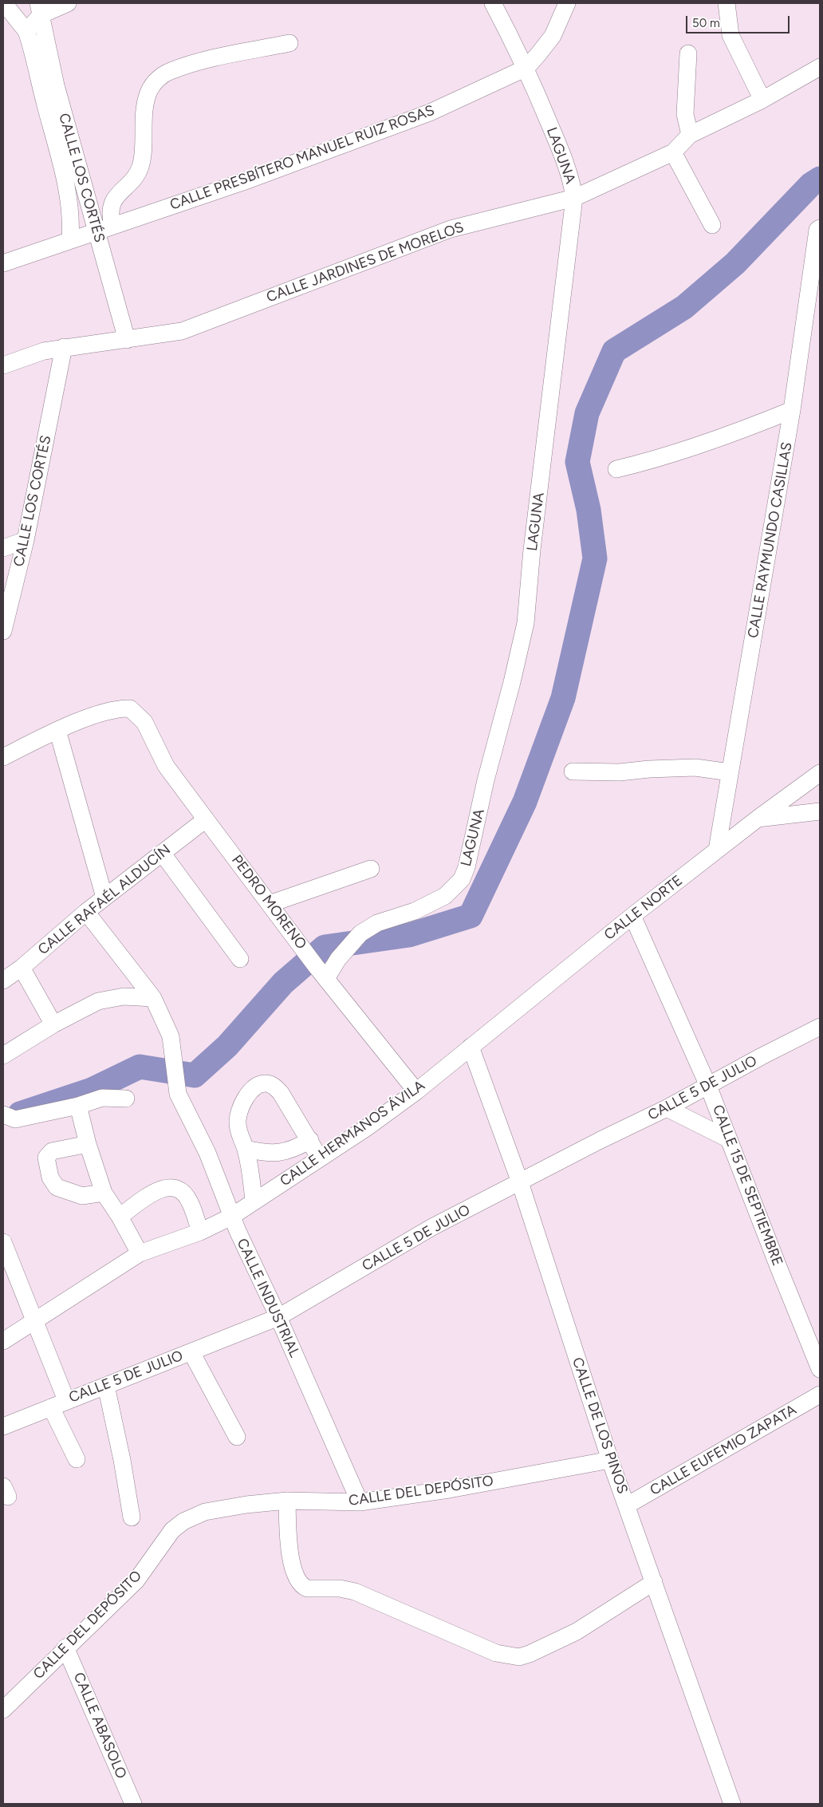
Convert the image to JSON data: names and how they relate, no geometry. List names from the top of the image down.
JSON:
{
  "streets": {
    "street": [
      "LAGUNA",
      "CALLE PRESBÍTERO MANUEL RUIZ ROSAS",
      "CALLE LOS CORTÉS",
      "CALLE JARDINES DE MORELOS",
      "CALLE RAYMUNDO CASILLAS",
      "CALLE RAFAÉL ALDUCÍN",
      "PEDRO MORENO",
      "CALLE NORTE",
      "CALLE 5 DE JULIO",
      "CALLE HERMANOS ÁVILA",
      "CALLE 15 DE SEPTIEMBRE",
      "CALLE INDUSTRIAL",
      "CALLE DE LOS PINOS",
      "CALLE EUFEMIO ZAPATA",
      "CALLE DEL DEPÓSITO",
      "CALLE ABASOLO"
    ]
  },
  "crossings": [
    ["LAGUNA", "CALLE PRESBÍTERO MANUEL RUIZ ROSAS"],
    ["LAGUNA", "CALLE JARDINES DE MORELOS"],
    ["LAGUNA", "PEDRO MORENO"],
    ["CALLE PRESBÍTERO MANUEL RUIZ ROSAS", "CALLE LOS CORTÉS"],
    ["CALLE LOS CORTÉS", "CALLE JARDINES DE MORELOS"],
    ["CALLE RAYMUNDO CASILLAS", "CALLE NORTE"],
    ["CALLE RAFAÉL ALDUCÍN", "PEDRO MORENO"],
    ["CALLE RAFAÉL ALDUCÍN", "CALLE INDUSTRIAL"],
    ["PEDRO MORENO", "CALLE HERMANOS ÁVILA"],
    ["CALLE NORTE", "CALLE HERMANOS ÁVILA"],
    ["CALLE NORTE", "CALLE 15 DE SEPTIEMBRE"],
    ["CALLE NORTE", "CALLE DE LOS PINOS"],
    ["CALLE 5 DE JULIO", "CALLE 15 DE SEPTIEMBRE"],
    ["CALLE 5 DE JULIO", "CALLE INDUSTRIAL"],
    ["CALLE 5 DE JULIO", "CALLE DE LOS PINOS"],
    ["CALLE HERMANOS ÁVILA", "CALLE INDUSTRIAL"],
    ["CALLE HERMANOS ÁVILA", "CALLE DE LOS PINOS"],
    ["CALLE INDUSTRIAL", "CALLE DEL DEPÓSITO"],
    ["CALLE DE LOS PINOS", "CALLE EUFEMIO ZAPATA"],
    ["CALLE DE LOS PINOS", "CALLE DEL DEPÓSITO"],
    ["CALLE DEL DEPÓSITO", "CALLE ABASOLO"]
  ],
  "scale_bar": "50 m"
}
